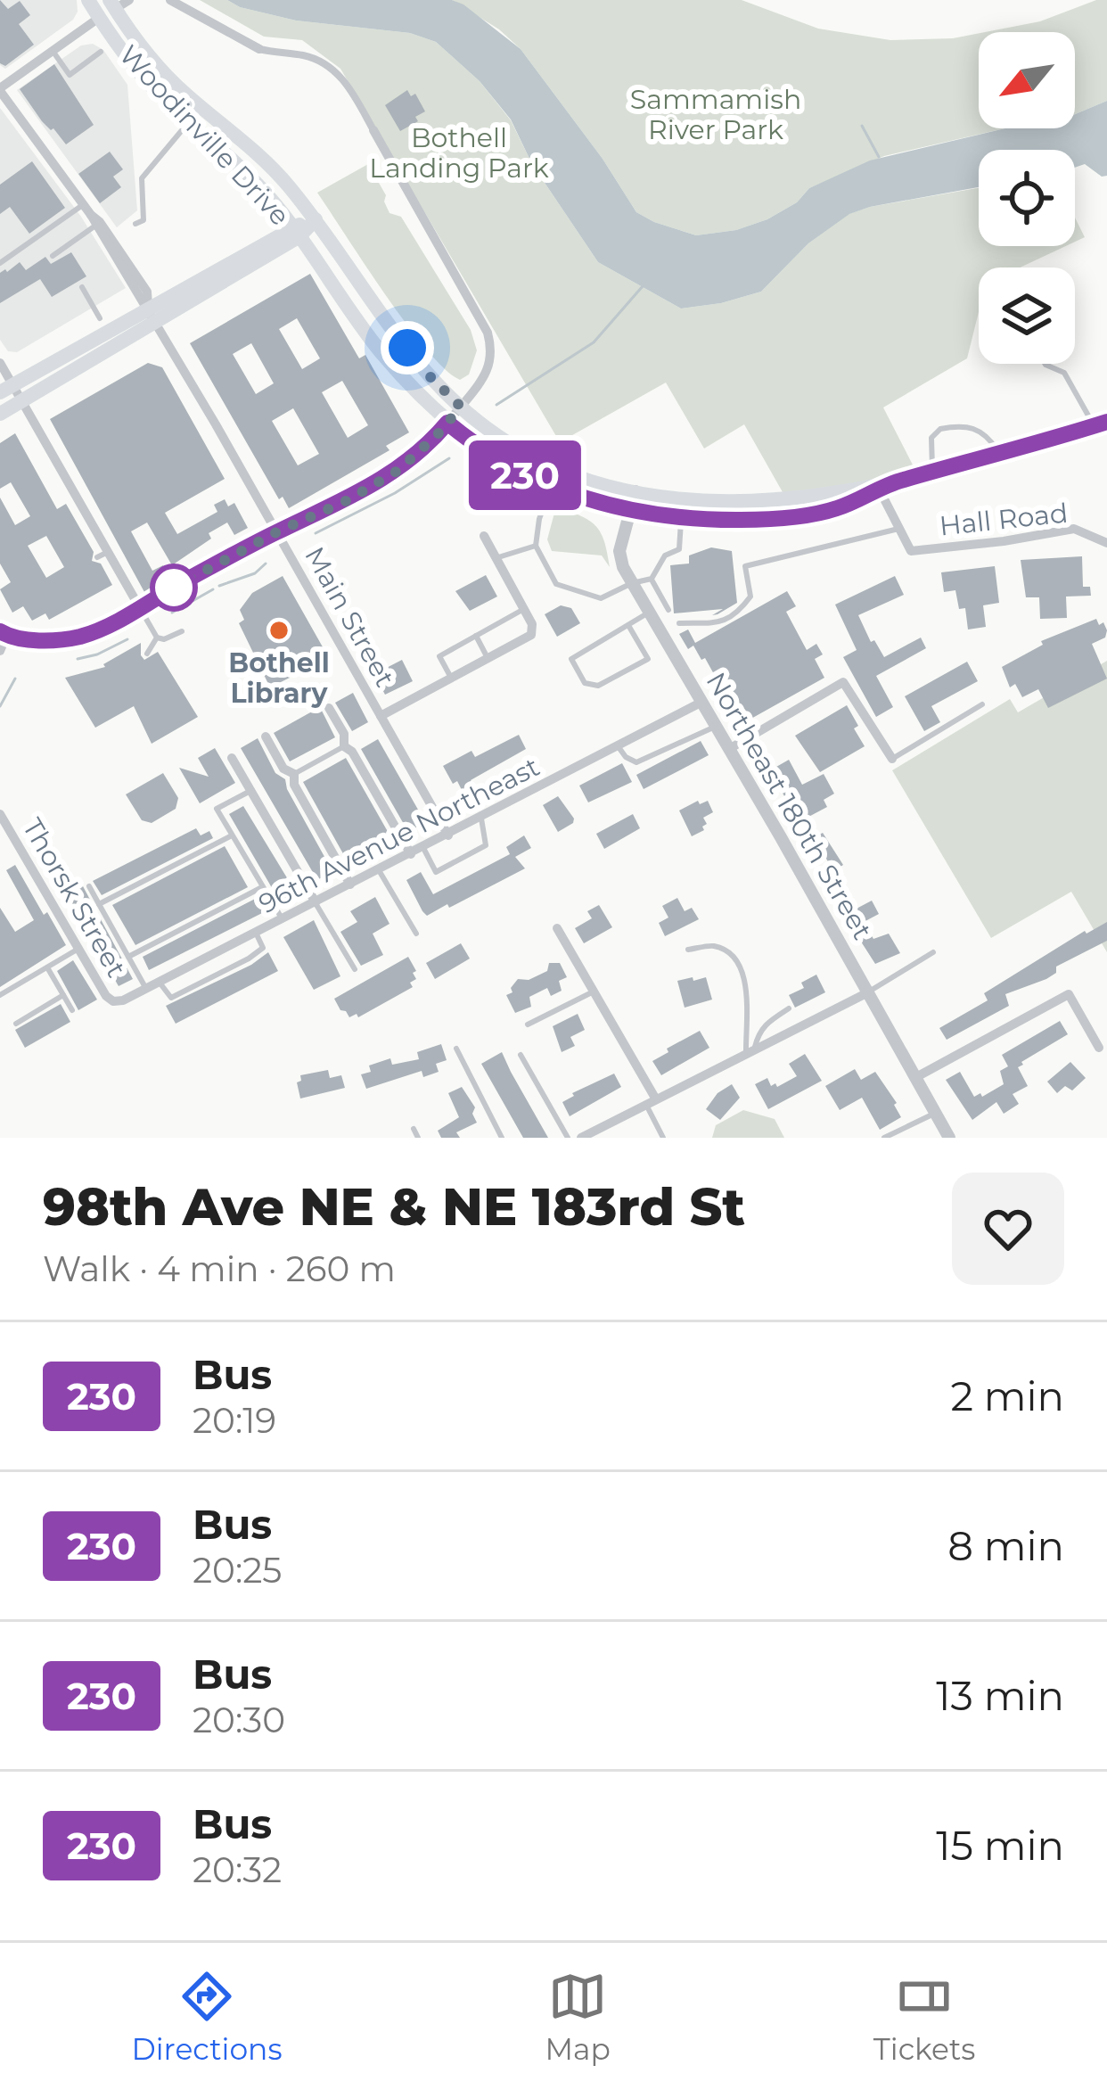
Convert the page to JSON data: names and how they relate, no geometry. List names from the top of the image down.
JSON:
{
  "streets": {
    "main road": ["Woodinville Drive"],
    "street": [
      "Hall Road",
      "Main Street",
      "Northeast 180th Street",
      "96th Avenue Northeast",
      "Thorsk Street"
    ]
  },
  "crossings": [
    ["Woodinville Drive", "Northeast 180th Street"],
    ["Main Street", "96th Avenue Northeast"],
    ["Northeast 180th Street", "96th Avenue Northeast"],
    ["96th Avenue Northeast", "Thorsk Street"]
  ],
  "parks": ["Sammamish River Park", "Bothell Landing Park"],
  "places": ["Bothell Library"],
  "lines": ["bus line 230"],
  "north": "bottom left",
  "page": {
    "on_map": "230",
    "heading": ["98th Ave NE & NE 183rd St", "Walk · 4 min · 260 m"],
    "list": [
      {
        "mark": "230",
        "name": "Bus",
        "note": "20:19",
        "value": "2 min"
      },
      {
        "mark": "230",
        "name": "Bus",
        "note": "20:25",
        "value": "8 min"
      },
      {
        "mark": "230",
        "name": "Bus",
        "note": "20:30",
        "value": "13 min"
      },
      {
        "mark": "230",
        "name": "Bus",
        "note": "20:32",
        "value": "15 min"
      }
    ],
    "tabs": ["Directions", "Map", "Tickets"]
  }
}
